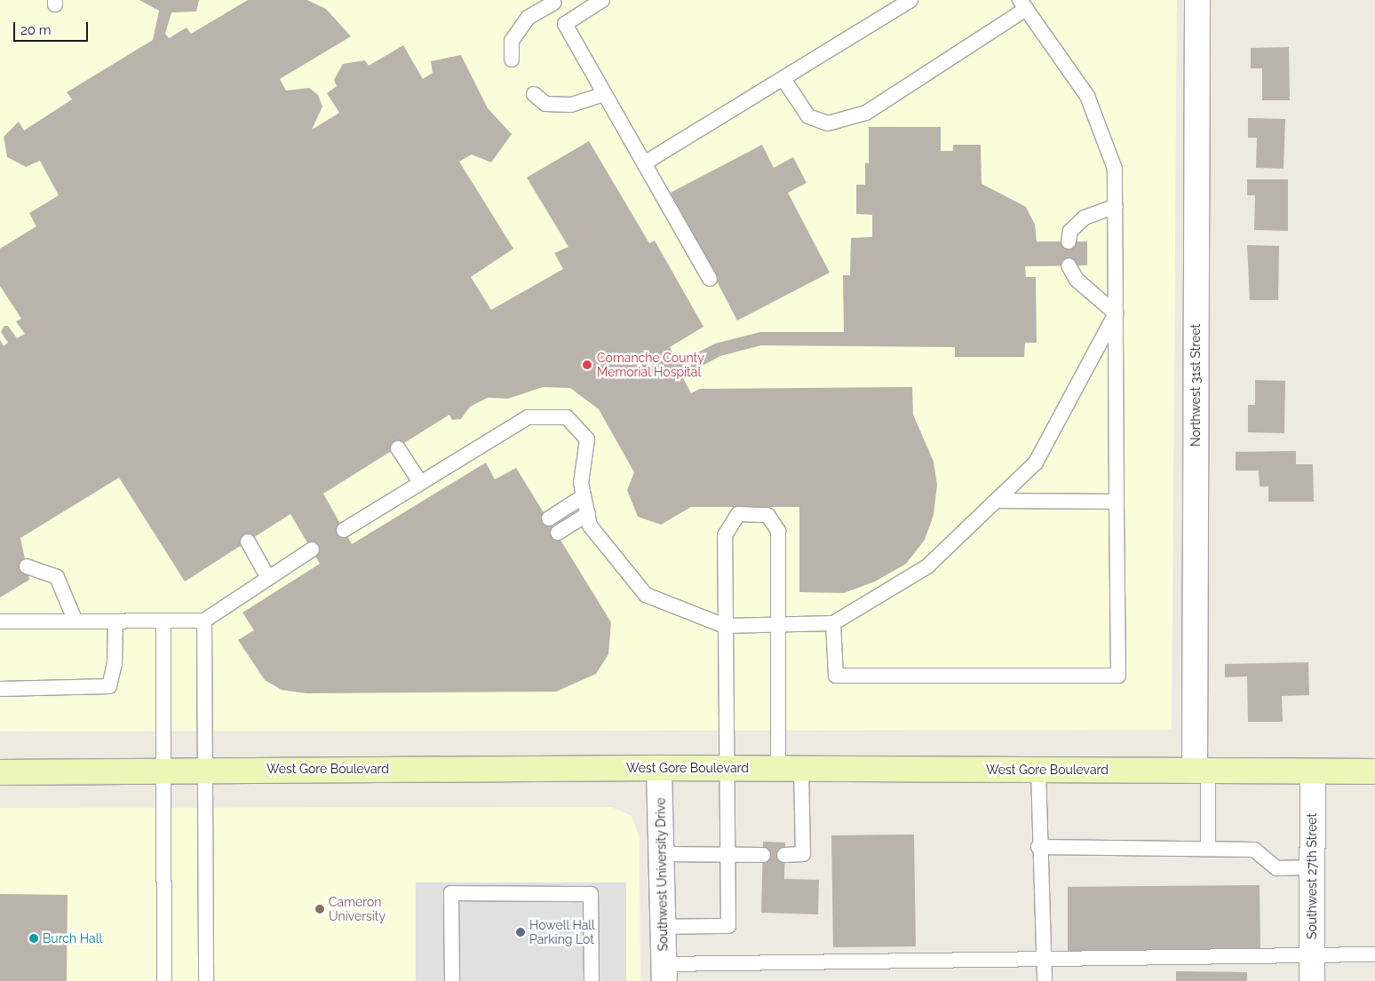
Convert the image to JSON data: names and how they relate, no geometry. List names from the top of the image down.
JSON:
{
  "streets": {
    "main road": ["West Gore Boulevard"],
    "street": ["Northwest 31st Street", "Southwest University Drive", "Southwest 27th Street"]
  },
  "crossings": [
    ["Northwest 31st Street", "West Gore Boulevard"],
    ["West Gore Boulevard", "Southwest University Drive"],
    ["West Gore Boulevard", "Southwest 27th Street"]
  ],
  "places": [
    "Comanche County Memorial Hospital",
    "Cameron University",
    "Howell Hall Parking Lot",
    "Burch Hall"
  ],
  "scale_bar": "20 m"
}
